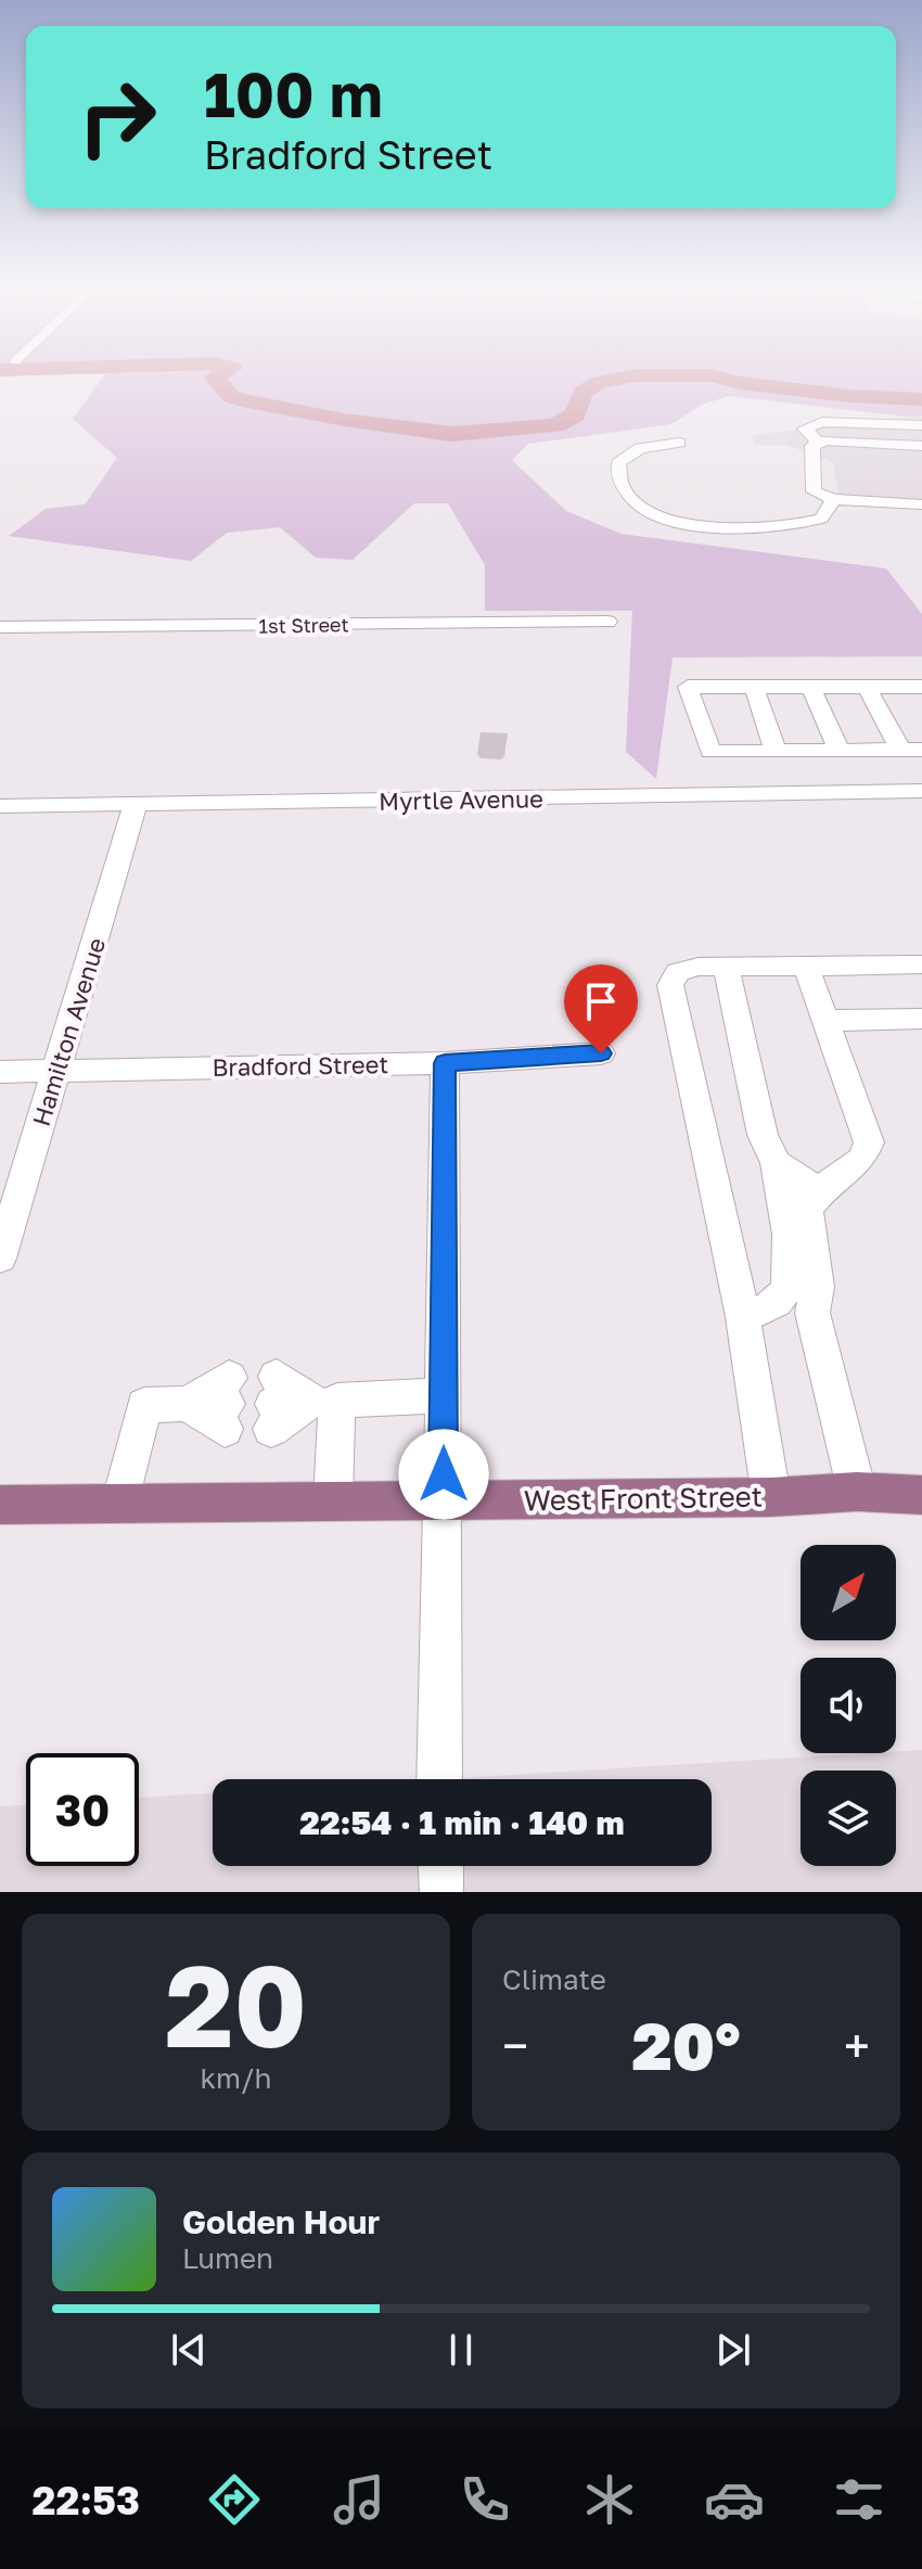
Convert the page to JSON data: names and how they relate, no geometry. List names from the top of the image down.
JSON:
{
  "streets": {
    "main road": ["West Front Street"],
    "street": [
      "1st Street",
      "Myrtle Avenue",
      "Hamilton Avenue",
      "Bradford Street"
    ]
  },
  "crossings": [
    ["Myrtle Avenue", "Hamilton Avenue"],
    ["Hamilton Avenue", "Bradford Street"]
  ],
  "north": "top right",
  "page": {
    "turn": ["100 m", "Bradford Street"],
    "limit": "30",
    "trip": "22:54 · 1 min · 140 m",
    "tile": [
      ["20", "km/h"],
      "Climate"
    ],
    "heat": ["−", "20°", "+"],
    "song": ["Golden Hour", "Lumen"],
    "tabs": "22:53"
  }
}
